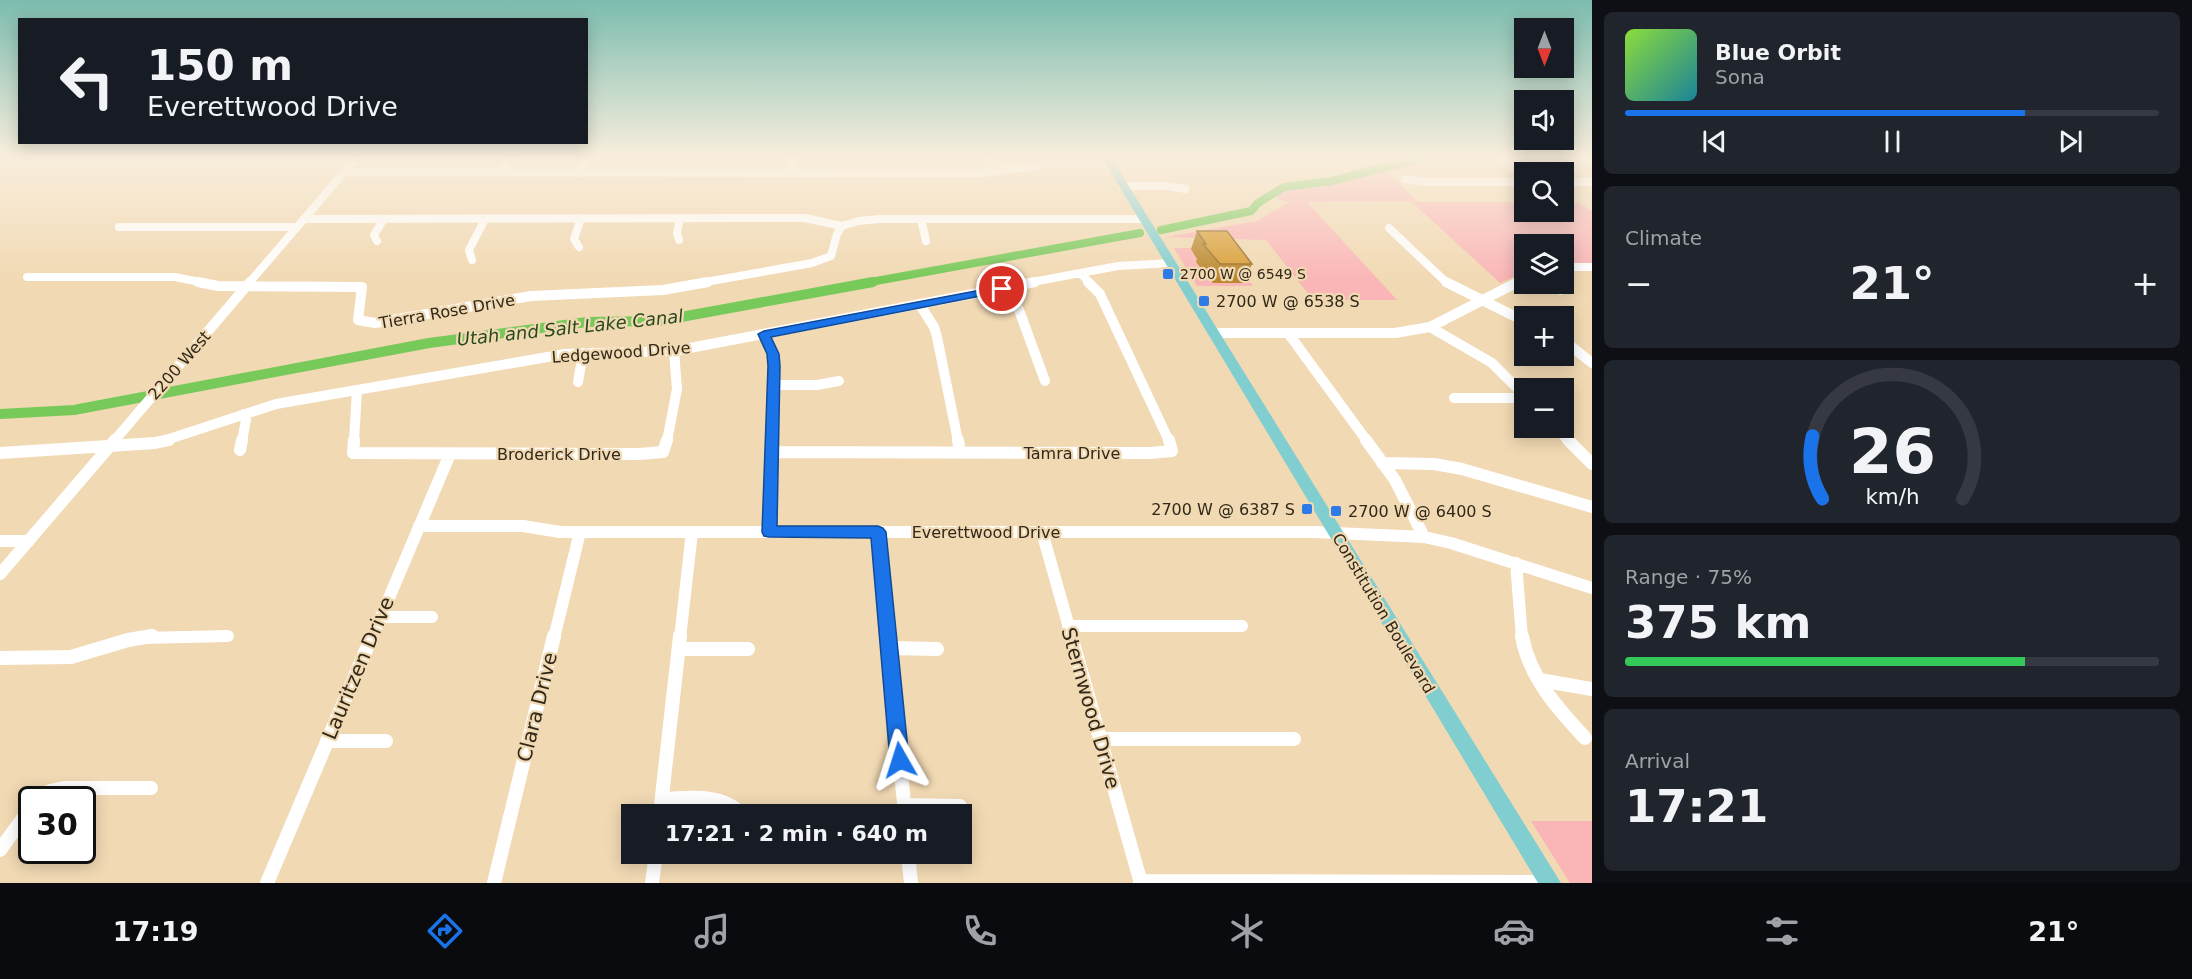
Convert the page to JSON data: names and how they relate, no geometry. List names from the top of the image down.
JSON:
{
  "streets": {
    "main road": ["Constitution Boulevard"],
    "street": [
      "Tierra Rose Drive",
      "Ledgewood Drive",
      "2200 West",
      "Tamra Drive",
      "Broderick Drive",
      "Everettwood Drive",
      "Lauritzen Drive",
      "Clara Drive",
      "Sternwood Drive"
    ]
  },
  "crossings": [
    ["Tierra Rose Drive", "2200 West"],
    ["Ledgewood Drive", "2200 West"],
    ["Ledgewood Drive", "Tamra Drive"],
    ["Ledgewood Drive", "Broderick Drive"],
    ["Ledgewood Drive", "Constitution Boulevard"],
    ["Broderick Drive", "Lauritzen Drive"],
    ["Everettwood Drive", "Constitution Boulevard"],
    ["Everettwood Drive", "Lauritzen Drive"],
    ["Everettwood Drive", "Clara Drive"],
    ["Everettwood Drive", "Sternwood Drive"]
  ],
  "water": ["Utah and Salt Lake Canal"],
  "places": {
    "transit": [
      "2700 W @ 6549 S",
      "2700 W @ 6538 S",
      "2700 W @ 6387 S",
      "2700 W @ 6400 S"
    ]
  },
  "north": "bottom",
  "page": {
    "map_buttons": ["+", "−"],
    "turn": ["150 m", "Everettwood Drive"],
    "song": ["Blue Orbit", "Sona"],
    "tile": [
      "Climate",
      ["Range · 75%", "375 km"],
      ["Arrival", "17:21"]
    ],
    "heat": ["−", "21°", "+"],
    "limit": "30",
    "trip": "17:21 · 2 min · 640 m",
    "tabs": ["17:19", "21°"],
    "gauge": ["26", "km/h"]
  }
}
